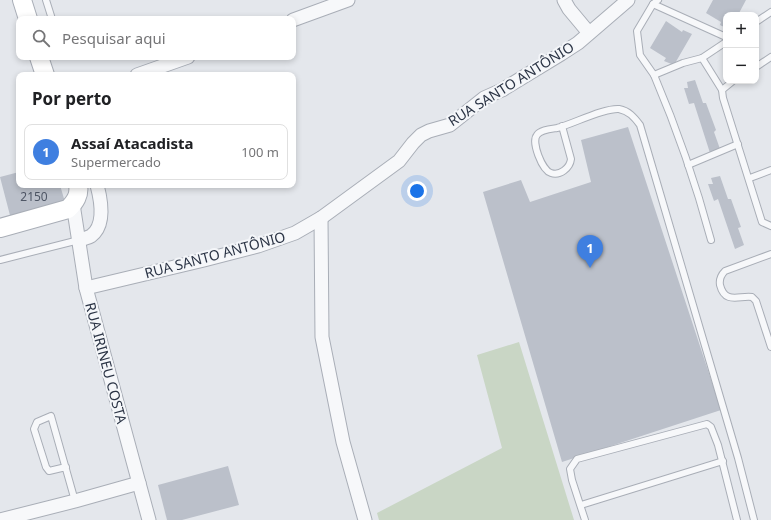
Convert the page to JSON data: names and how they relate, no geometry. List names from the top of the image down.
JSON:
{
  "streets": {
    "street": ["RUA SANTO ANTÔNIO", "RUA IRINEU COSTA"]
  },
  "crossings": [
    ["RUA SANTO ANTÔNIO", "RUA IRINEU COSTA"]
  ],
  "house_numbers": ["2150"],
  "page": {
    "map_buttons": ["+", "−"],
    "search": "Pesquisar aqui",
    "heading": "Por perto",
    "list": [
      {
        "mark": "1",
        "name": "Assaí Atacadista",
        "note": "Supermercado",
        "value": "100 m"
      }
    ],
    "pins": "1"
  }
}
